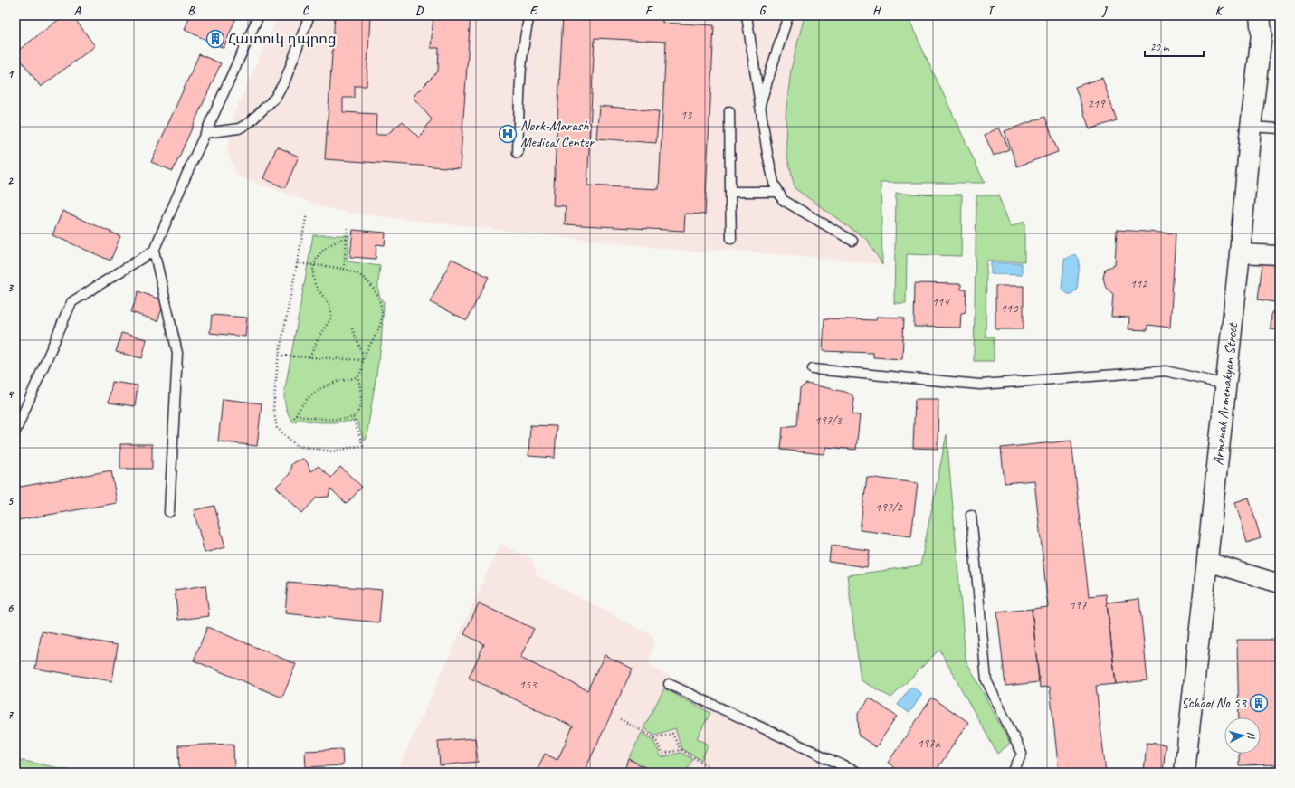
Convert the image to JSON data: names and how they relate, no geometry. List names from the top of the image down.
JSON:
{
  "streets": {
    "main road": ["Armenak Armenakyan Street"]
  },
  "places": {
    "building": ["Հատուկ դպրոց", "School No 53"],
    "hospital": ["Nork-Marash Medical Center"]
  },
  "house_numbers": [
    "219",
    "13",
    "112",
    "114",
    "110",
    "197/3",
    "197/2",
    "197",
    "153",
    "197a"
  ],
  "scale_bar": "20 m",
  "north": "right",
  "grid": {
    "columns": [
      "A",
      "B",
      "C",
      "D",
      "E",
      "F",
      "G",
      "H",
      "I",
      "J",
      "K"
    ],
    "rows": [
      "1",
      "2",
      "3",
      "4",
      "5",
      "6",
      "7"
    ]
  }
}
